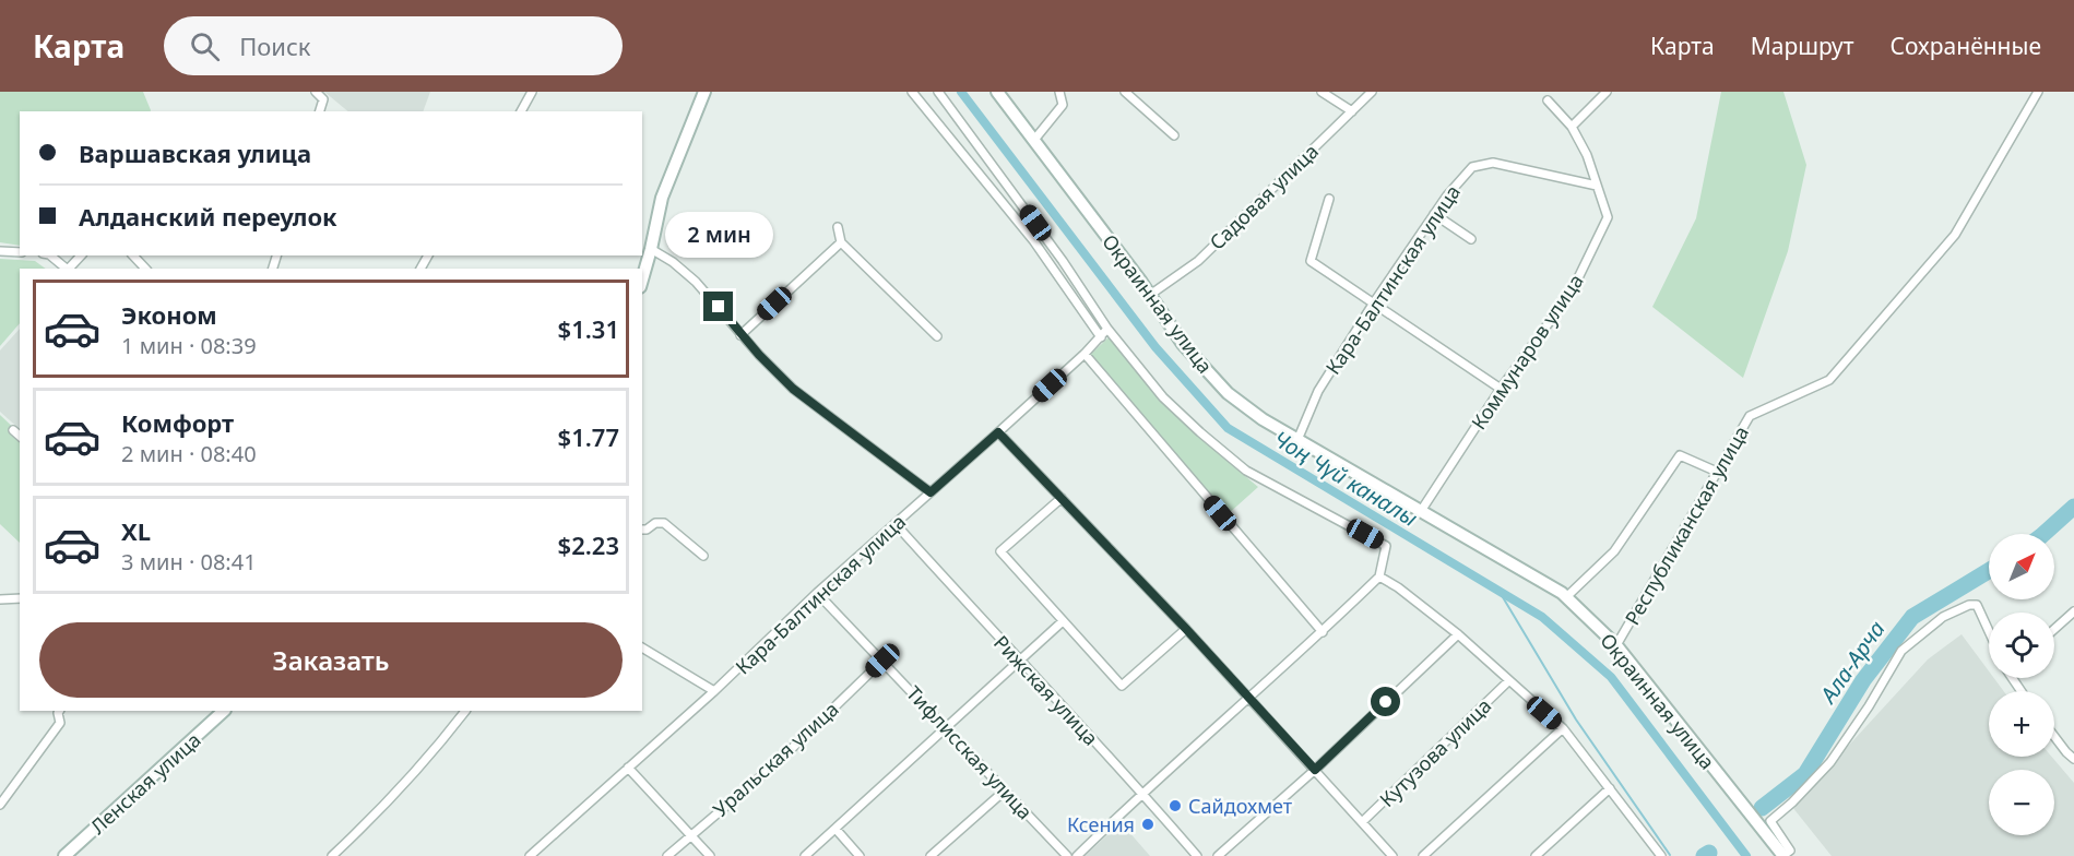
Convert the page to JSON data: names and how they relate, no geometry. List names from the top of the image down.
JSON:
{
  "streets": {
    "street": [
      "Садовая улица",
      "Кара-Балтинская улица",
      "Окраинная улица",
      "Коммунаров улица",
      "Республиканская улица",
      "Рижская улица",
      "Тифлисская улица",
      "Кутузова улица",
      "Уральская улица",
      "Ленская улица"
    ]
  },
  "crossings": [
    ["Садовая улица", "Окраинная улица"],
    ["Кара-Балтинская улица", "Окраинная улица"],
    ["Кара-Балтинская улица", "Коммунаров улица"],
    ["Кара-Балтинская улица", "Рижская улица"],
    ["Кара-Балтинская улица", "Тифлисская улица"],
    ["Окраинная улица", "Коммунаров улица"],
    ["Окраинная улица", "Республиканская улица"],
    ["Тифлисская улица", "Уральская улица"]
  ],
  "water": ["Чоң Чүй каналы", "Ала-Арча"],
  "places": ["Сайдохмет", "Ксения"],
  "north": "top right",
  "page": {
    "header": "Карта",
    "search": "Поиск",
    "nav": ["Карта", "Маршрут", "Сохранённые"],
    "banner": ["Варшавская улица", "Алданский переулок"],
    "bubble": "2 мин",
    "list": [
      {
        "name": "Эконом",
        "note": "1 мин · 08:39",
        "value": "$1.31"
      },
      {
        "name": "Комфорт",
        "note": "2 мин · 08:40",
        "value": "$1.77"
      },
      {
        "name": "XL",
        "note": "3 мин · 08:41",
        "value": "$2.23"
      }
    ],
    "map_buttons": ["+", "−"],
    "buttons": "Заказать"
  }
}
